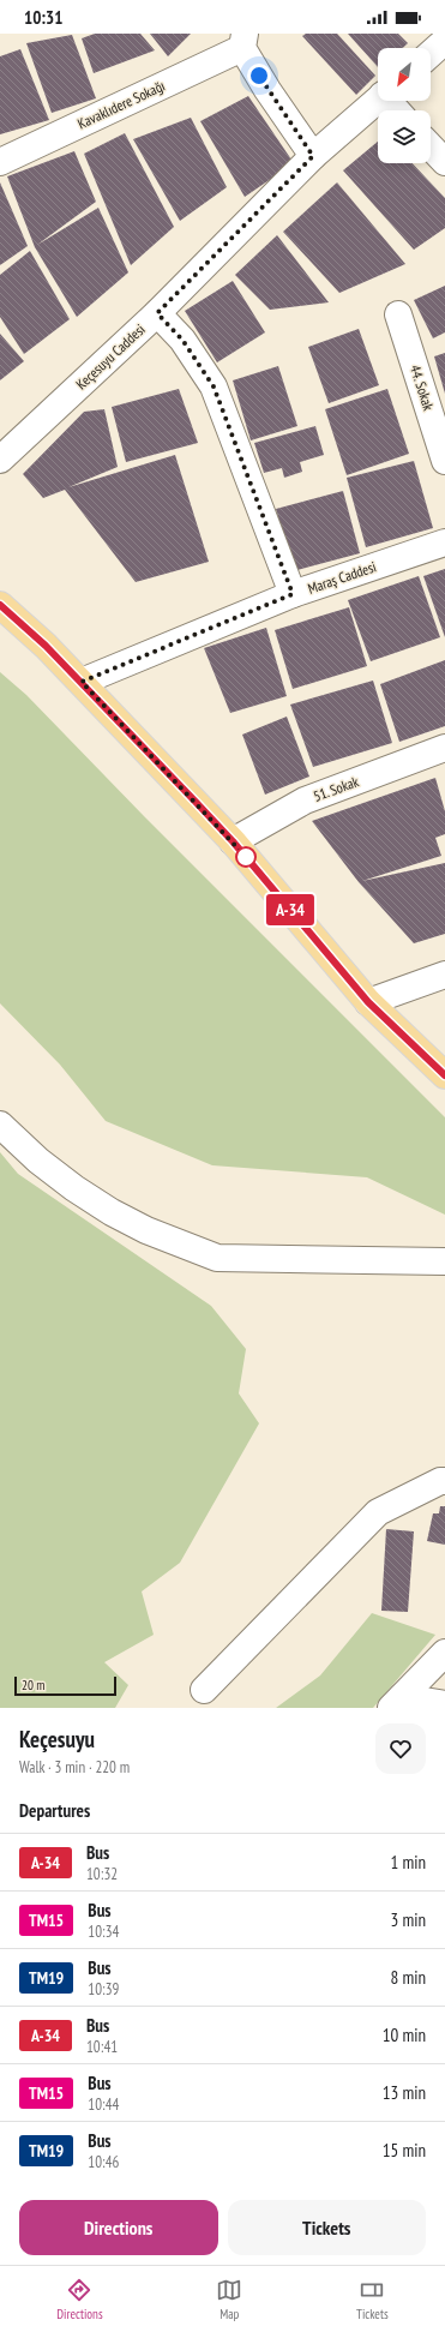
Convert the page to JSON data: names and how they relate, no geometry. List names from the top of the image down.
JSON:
{
  "streets": {
    "street": [
      "Kavaklıdere Sokağı",
      "Keçesuyu Caddesi",
      "44. Sokak",
      "Maraş Caddesi",
      "51. Sokak"
    ]
  },
  "crossings": [
    ["Kavaklıdere Sokağı", "Keçesuyu Caddesi"]
  ],
  "lines": ["bus line A-34"],
  "scale_bar": "20 m",
  "north": "bottom left",
  "page": {
    "status": "10:31",
    "on_map": "A-34",
    "scale": "20 m",
    "heading": [
      ["Keçesuyu", "Walk · 3 min · 220 m"],
      "Departures"
    ],
    "list": [
      {
        "mark": "A-34",
        "name": "Bus",
        "note": "10:32",
        "value": "1 min"
      },
      {
        "mark": "TM15",
        "name": "Bus",
        "note": "10:34",
        "value": "3 min"
      },
      {
        "mark": "TM19",
        "name": "Bus",
        "note": "10:39",
        "value": "8 min"
      },
      {
        "mark": "A-34",
        "name": "Bus",
        "note": "10:41",
        "value": "10 min"
      },
      {
        "mark": "TM15",
        "name": "Bus",
        "note": "10:44",
        "value": "13 min"
      },
      {
        "mark": "TM19",
        "name": "Bus",
        "note": "10:46",
        "value": "15 min"
      }
    ],
    "buttons": ["Directions", "Tickets"],
    "tabs": ["Directions", "Map", "Tickets"]
  }
}
